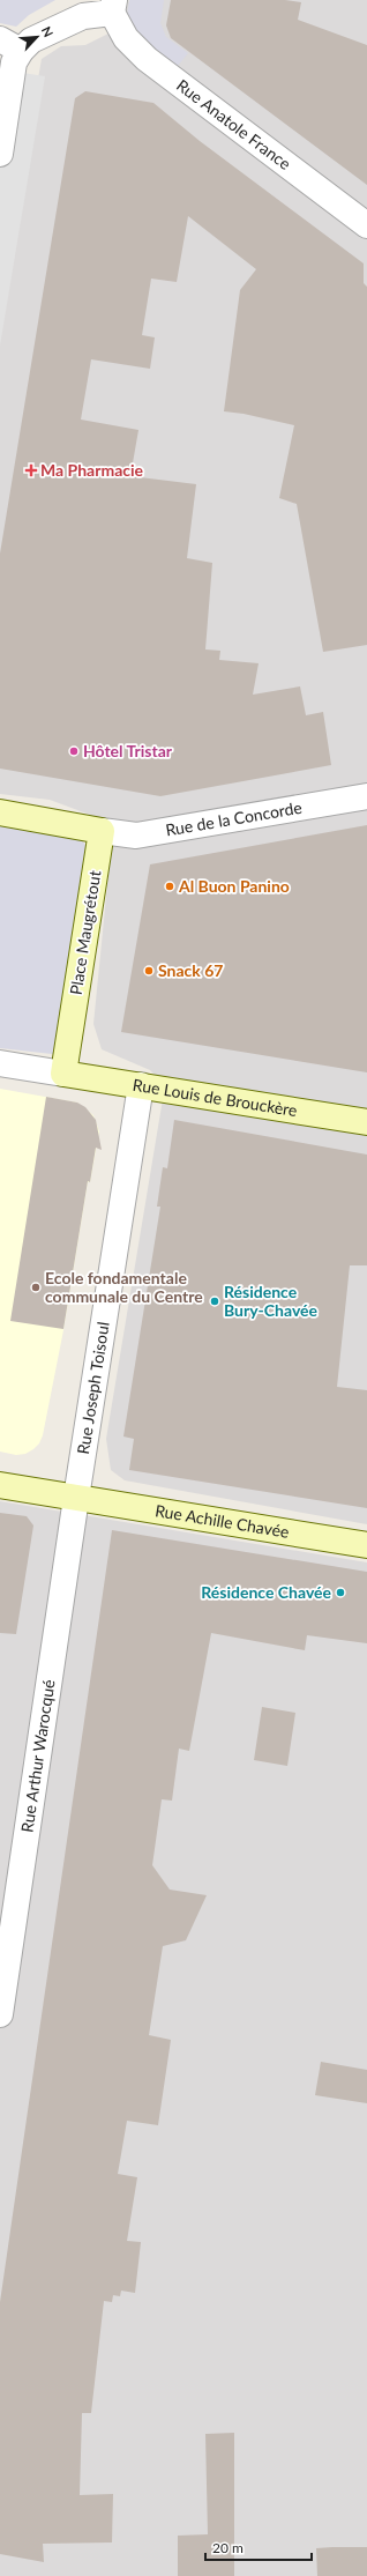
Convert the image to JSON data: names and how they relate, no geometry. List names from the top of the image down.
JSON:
{
  "streets": {
    "street": [
      "Rue Anatole France",
      "Rue de la Concorde",
      "Place Maugrétout",
      "Rue Louis de Brouckère",
      "Rue Joseph Toisoul",
      "Rue Achille Chavée",
      "Rue Arthur Warocqué"
    ]
  },
  "crossings": [
    ["Rue de la Concorde", "Place Maugrétout"],
    ["Place Maugrétout", "Rue Louis de Brouckère"],
    ["Rue Louis de Brouckère", "Rue Joseph Toisoul"],
    ["Rue Joseph Toisoul", "Rue Achille Chavée"],
    ["Rue Joseph Toisoul", "Rue Arthur Warocqué"],
    ["Rue Achille Chavée", "Rue Arthur Warocqué"]
  ],
  "places": {
    "health": ["Ma Pharmacie"],
    "other": [
      "Hôtel Tristar",
      "Al Buon Panino",
      "Snack 67",
      "Ecole fondamentale communale du Centre",
      "Résidence Bury-Chavée",
      "Résidence Chavée"
    ]
  },
  "scale_bar": "20 m",
  "north": "top right"
}
